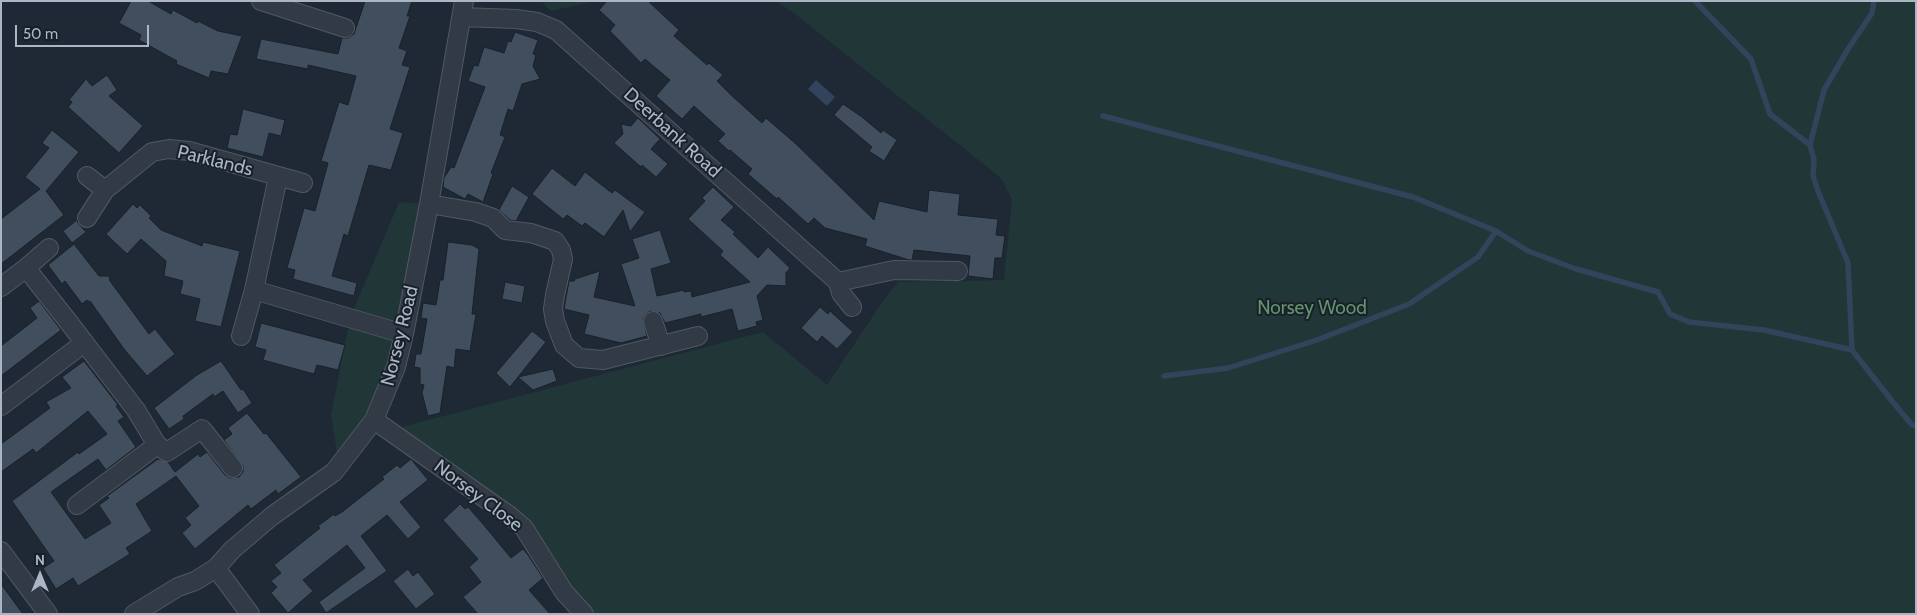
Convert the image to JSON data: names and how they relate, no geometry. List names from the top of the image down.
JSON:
{
  "streets": {
    "street": [
      "Deerbank Road",
      "Parklands",
      "Norsey Road",
      "Norsey Close"
    ]
  },
  "crossings": [
    ["Deerbank Road", "Norsey Road"],
    ["Norsey Road", "Norsey Close"]
  ],
  "parks": ["Norsey Wood"],
  "scale_bar": "50 m",
  "north": "top"
}
